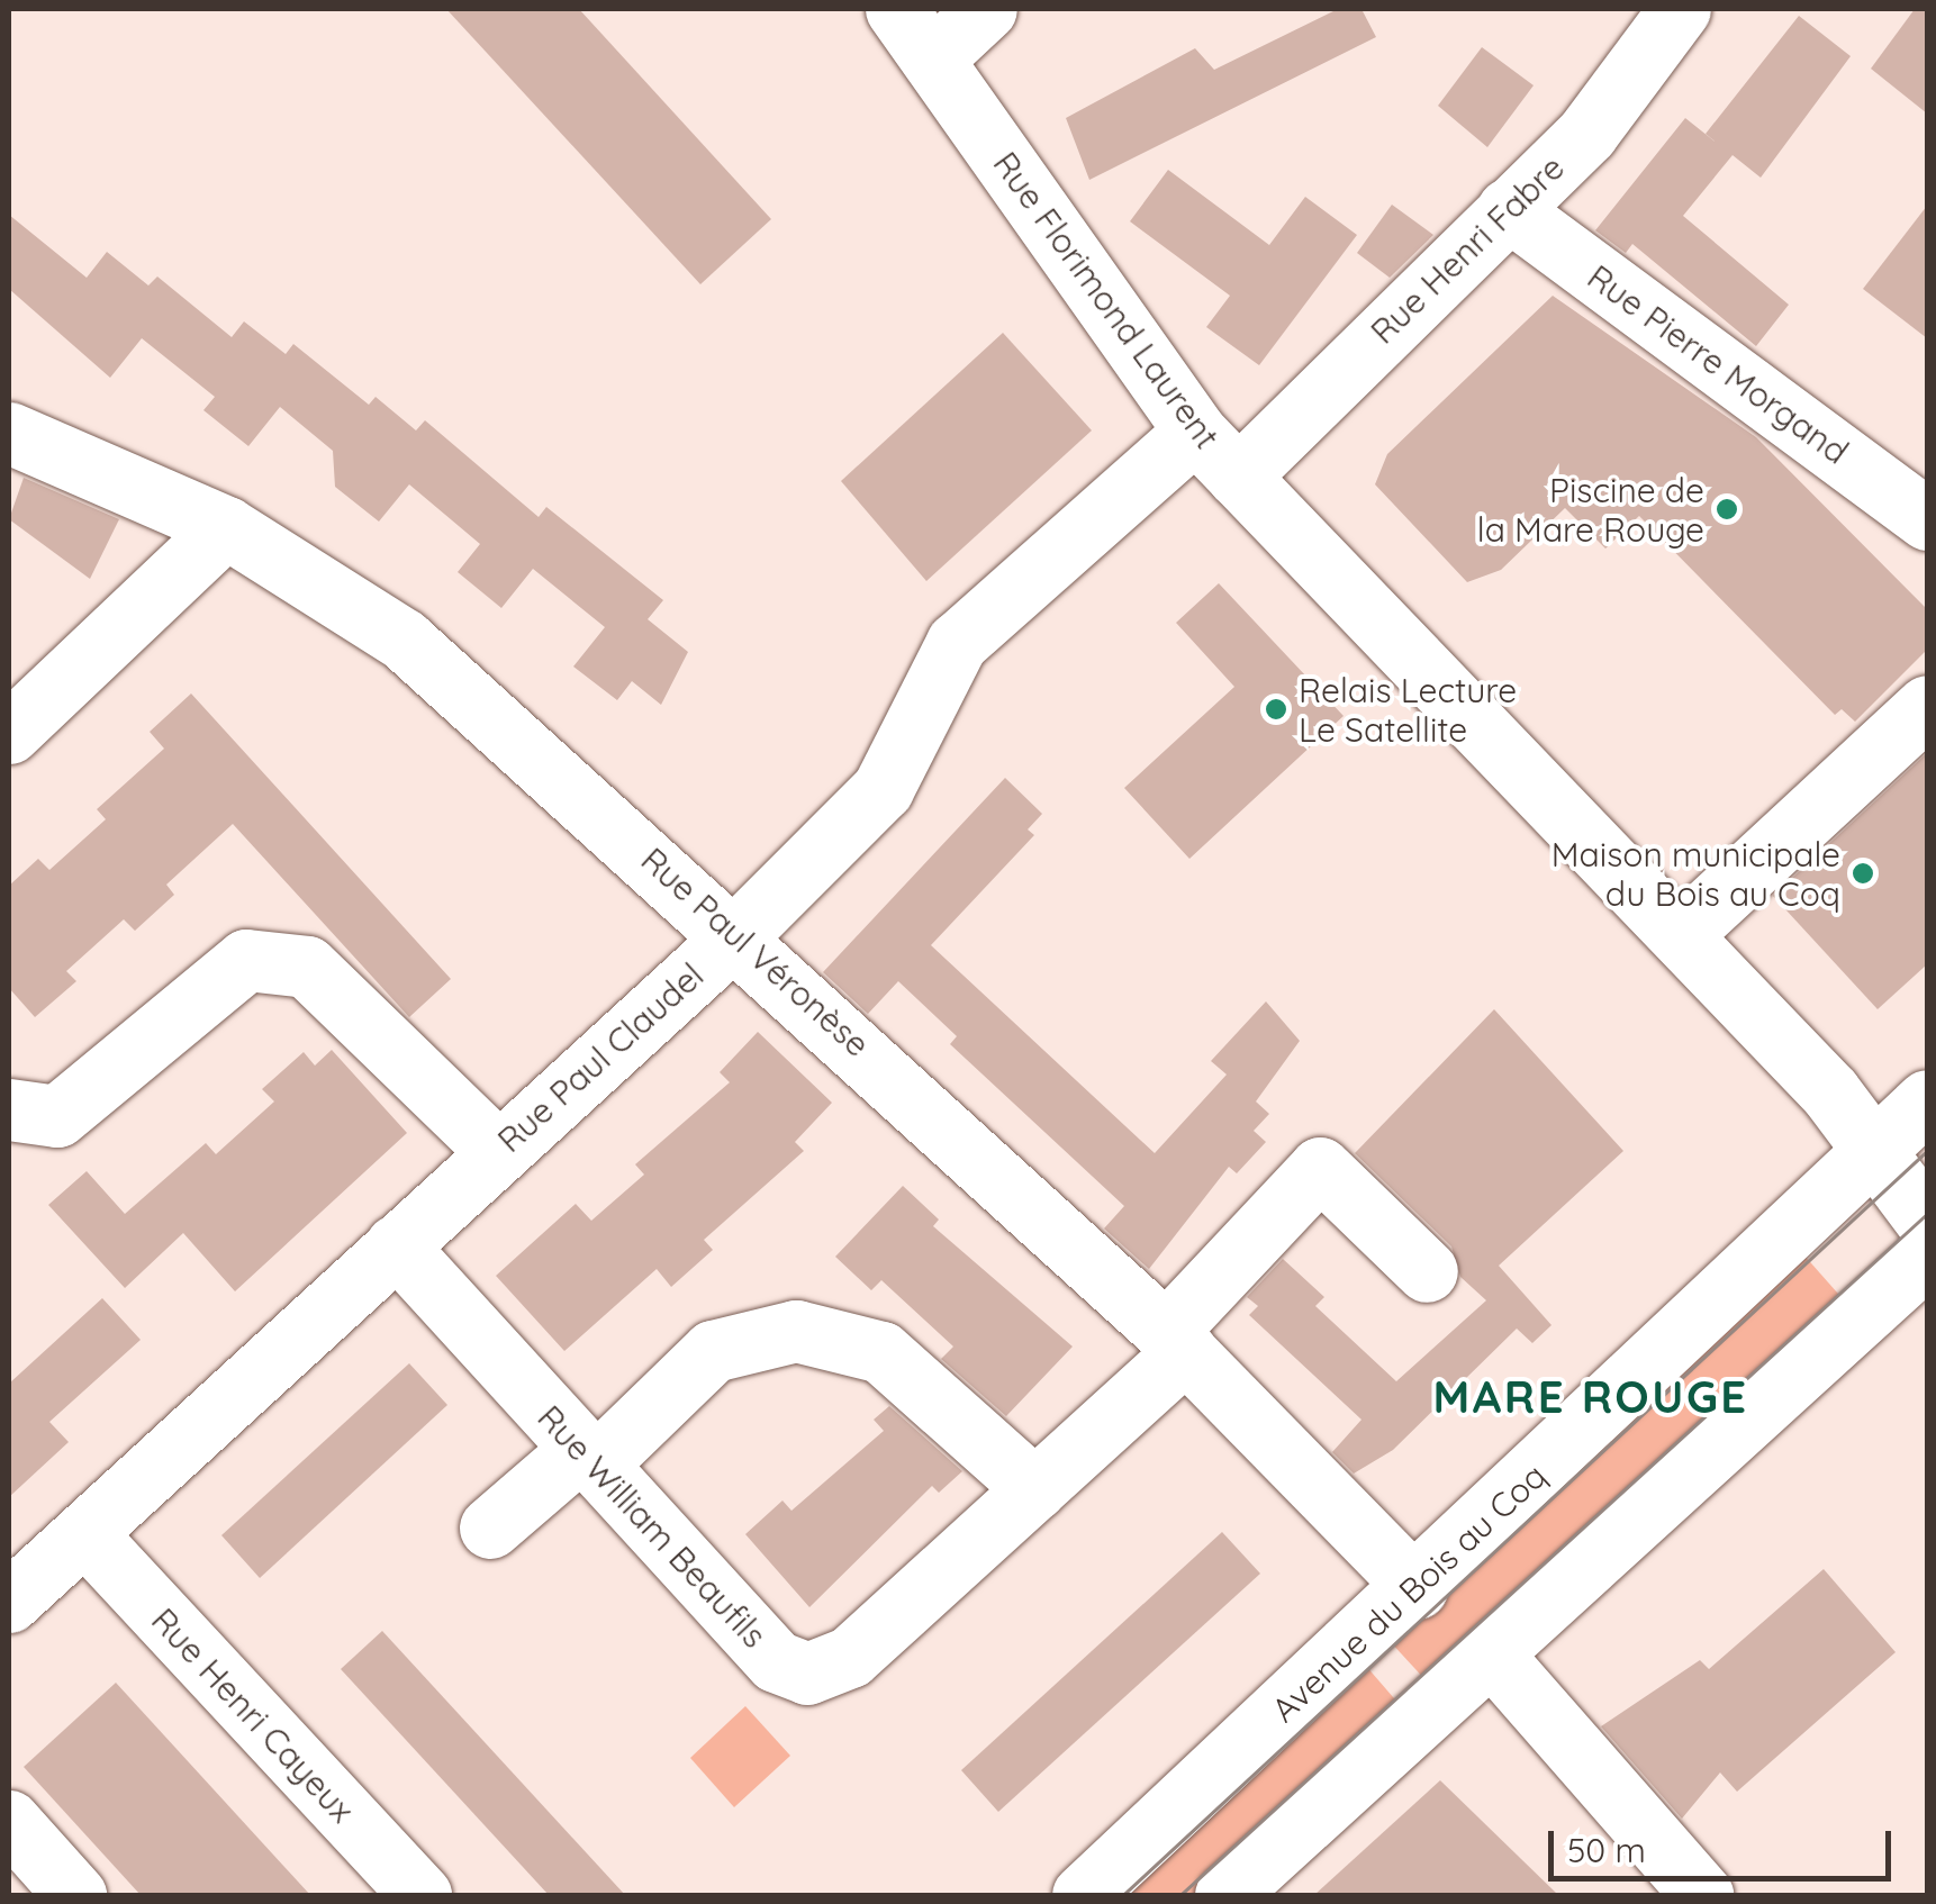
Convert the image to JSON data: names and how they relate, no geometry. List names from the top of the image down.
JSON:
{
  "streets": {
    "street": [
      "Rue Henri Fabre",
      "Rue Florimond Laurent",
      "Rue Pierre Morgand",
      "Rue Paul Véronèse",
      "Rue Paul Claudel",
      "Rue William Beaufils",
      "Avenue du Bois au Coq",
      "Rue Henri Cayeux"
    ]
  },
  "crossings": [
    ["Rue Henri Fabre", "Rue Florimond Laurent"],
    ["Rue Henri Fabre", "Rue Pierre Morgand"],
    ["Rue Florimond Laurent", "Rue Paul Claudel"],
    ["Rue Florimond Laurent", "Avenue du Bois au Coq"],
    ["Rue Paul Véronèse", "Rue Paul Claudel"],
    ["Rue Paul Véronèse", "Rue William Beaufils"],
    ["Rue Paul Véronèse", "Avenue du Bois au Coq"],
    ["Rue Paul Claudel", "Rue William Beaufils"],
    ["Rue Paul Claudel", "Rue Henri Cayeux"]
  ],
  "districts": ["MARE ROUGE"],
  "places": ["Piscine de la Mare Rouge", "Relais Lecture Le Satellite", "Maison municipale du Bois au Coq"],
  "scale_bar": "50 m"
}
